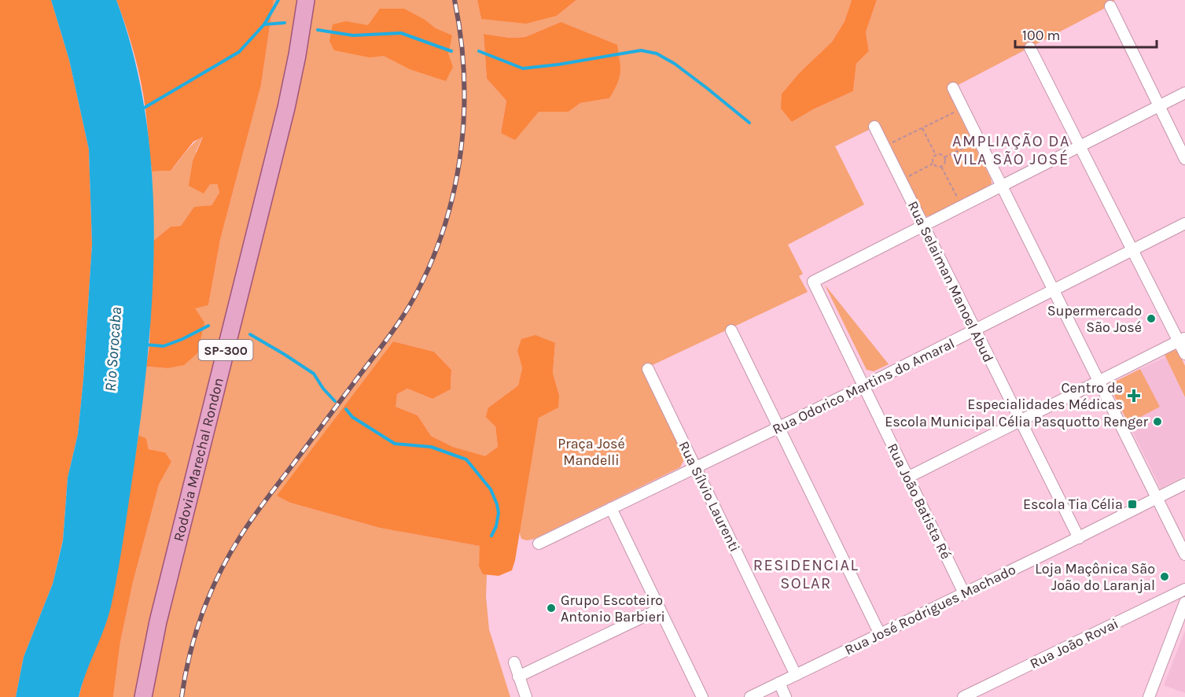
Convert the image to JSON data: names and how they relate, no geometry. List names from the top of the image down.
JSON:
{
  "streets": {
    "main road": ["SP-300", "Rodovia Marechal Rondon"],
    "street": [
      "Rua Selaiman Manoel Abud",
      "Rua Odorico Martins do Amaral",
      "Rua Sílvio Laurenti",
      "Rua João Batista Ré",
      "Rua José Rodrigues Machado",
      "Rua João Rovai"
    ]
  },
  "crossings": [
    ["Rua Selaiman Manoel Abud", "Rua Odorico Martins do Amaral"],
    ["Rua Selaiman Manoel Abud", "Rua João Batista Ré"],
    ["Rua Selaiman Manoel Abud", "Rua José Rodrigues Machado"],
    ["Rua Odorico Martins do Amaral", "Rua Sílvio Laurenti"],
    ["Rua Odorico Martins do Amaral", "Rua João Batista Ré"],
    ["Rua Sílvio Laurenti", "Rua José Rodrigues Machado"],
    ["Rua João Batista Ré", "Rua José Rodrigues Machado"]
  ],
  "districts": ["AMPLIAÇÃO DA VILA SÃO JOSÉ", "RESIDENCIAL SOLAR"],
  "water": ["Rio Sorocaba"],
  "parks": ["Praça José Mandelli"],
  "places": {
    "other": [
      "Supermercado São José",
      "Escola Municipal Célia Pasquotto Renger",
      "Loja Maçônica São João do Laranjal",
      "Grupo Escoteiro Antonio Barbieri"
    ],
    "health": ["Centro de Especialidades Médicas"],
    "transit": ["Escola Tia Célia"]
  },
  "scale_bar": "100 m"
}
